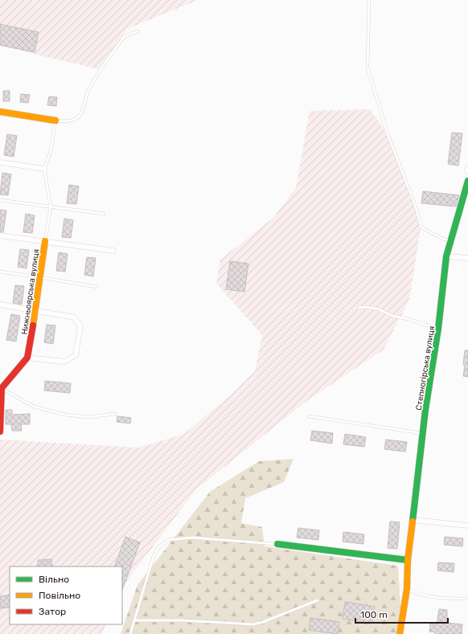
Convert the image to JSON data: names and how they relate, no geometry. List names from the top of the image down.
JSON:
{
  "streets": {
    "street": ["Нижньоярська вулиця", "Степногірська вулиця"]
  },
  "legend": ["Вільно", "Повільно", "Затор"],
  "scale_bar": "100 m"
}
